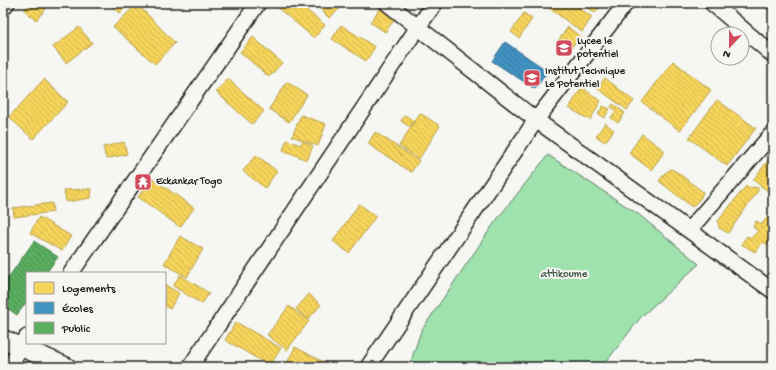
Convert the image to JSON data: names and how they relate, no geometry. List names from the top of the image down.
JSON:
{
  "parks": ["attikoume"],
  "places": {
    "school or university": ["Lycee le potentiel", "Institut Technique Le Potentiel"],
    "temple": ["Eckankar Togo"]
  },
  "legend": ["Logements", "Écoles", "Public"],
  "north": "bottom"
}
